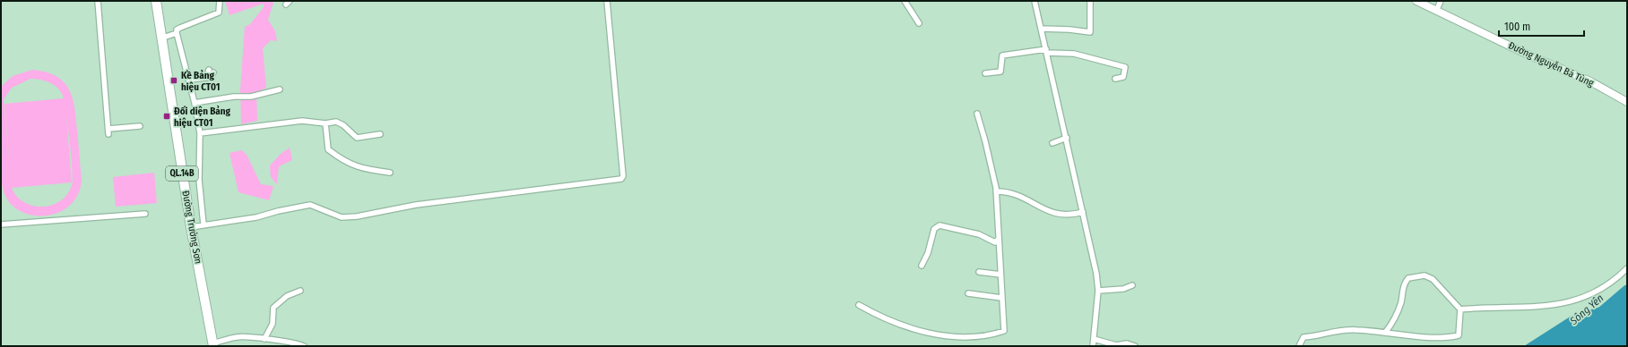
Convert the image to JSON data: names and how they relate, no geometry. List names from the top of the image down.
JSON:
{
  "streets": {
    "highway": ["QL.14B", "Đường Trường Sơn"],
    "main road": ["Đường Nguyễn Bá Tùng"]
  },
  "water": ["Sông Yên"],
  "places": {
    "transit": ["Kề Bảng hiệu CT01", "Đối diện Bảng hiệu CT01"]
  },
  "scale_bar": "100 m"
}
